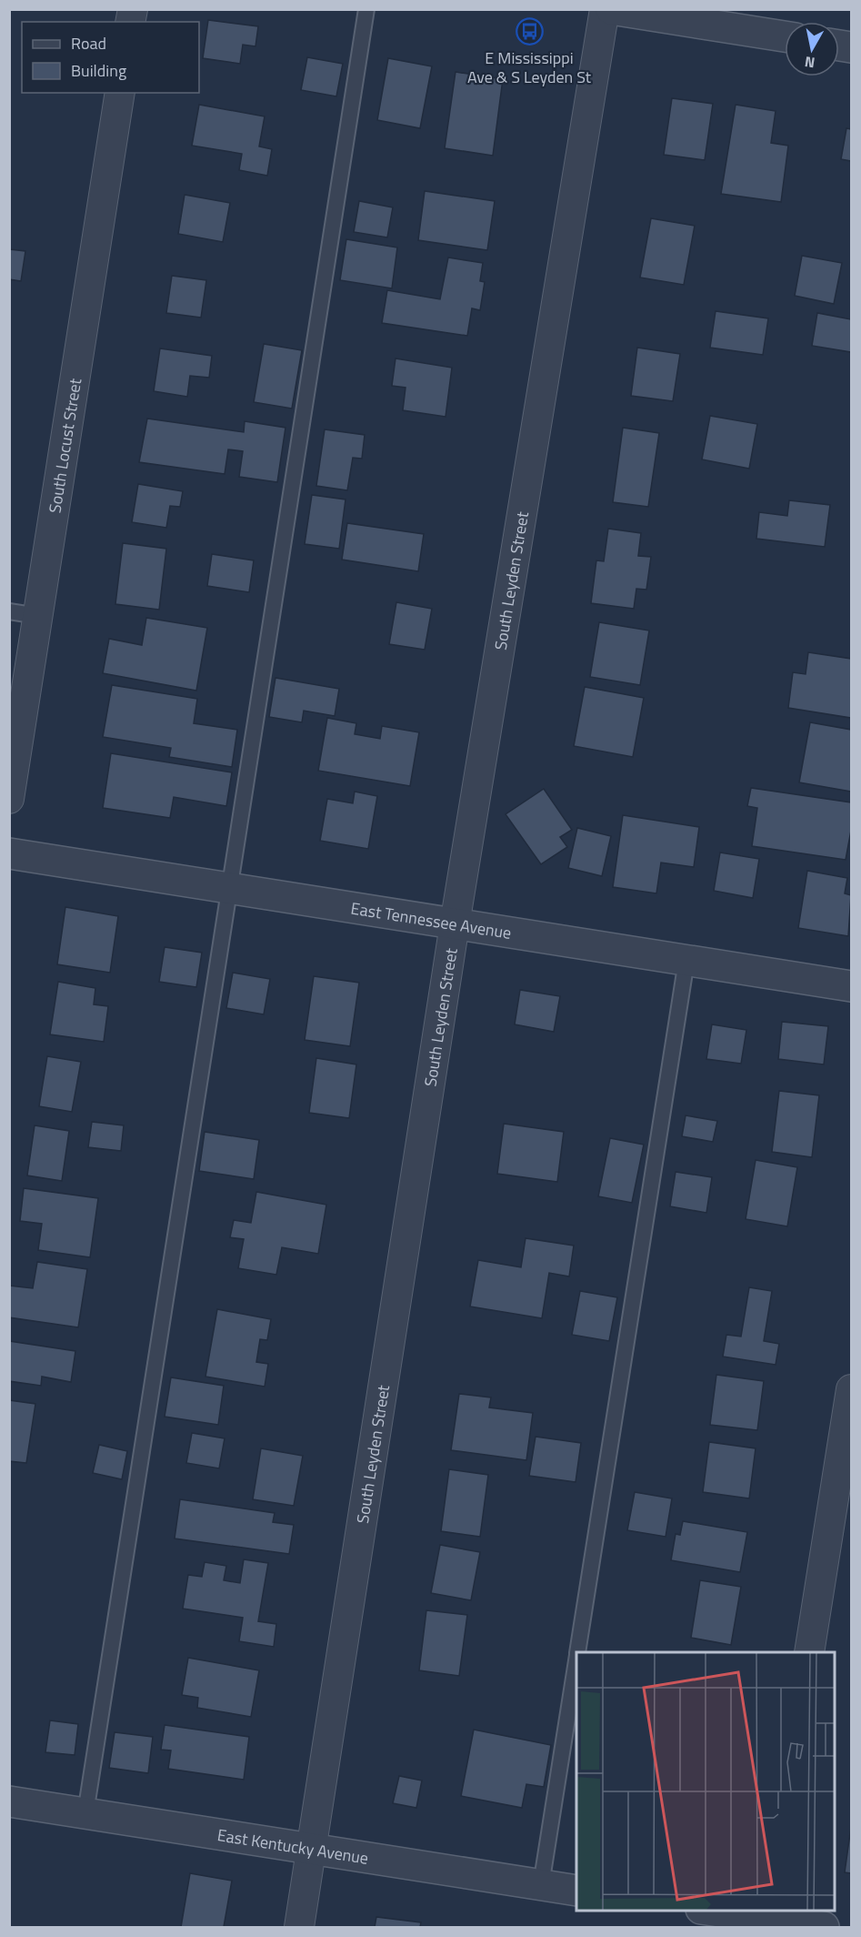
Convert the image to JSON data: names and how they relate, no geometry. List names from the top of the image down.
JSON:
{
  "streets": {
    "street": [
      "South Locust Street",
      "South Leyden Street",
      "East Tennessee Avenue",
      "East Kentucky Avenue"
    ]
  },
  "crossings": [
    ["South Leyden Street", "East Tennessee Avenue"],
    ["South Leyden Street", "East Kentucky Avenue"]
  ],
  "places": {
    "bus stop": ["E Mississippi Ave & S Leyden St"]
  },
  "legend": ["Road", "Building"],
  "north": "bottom"
}
